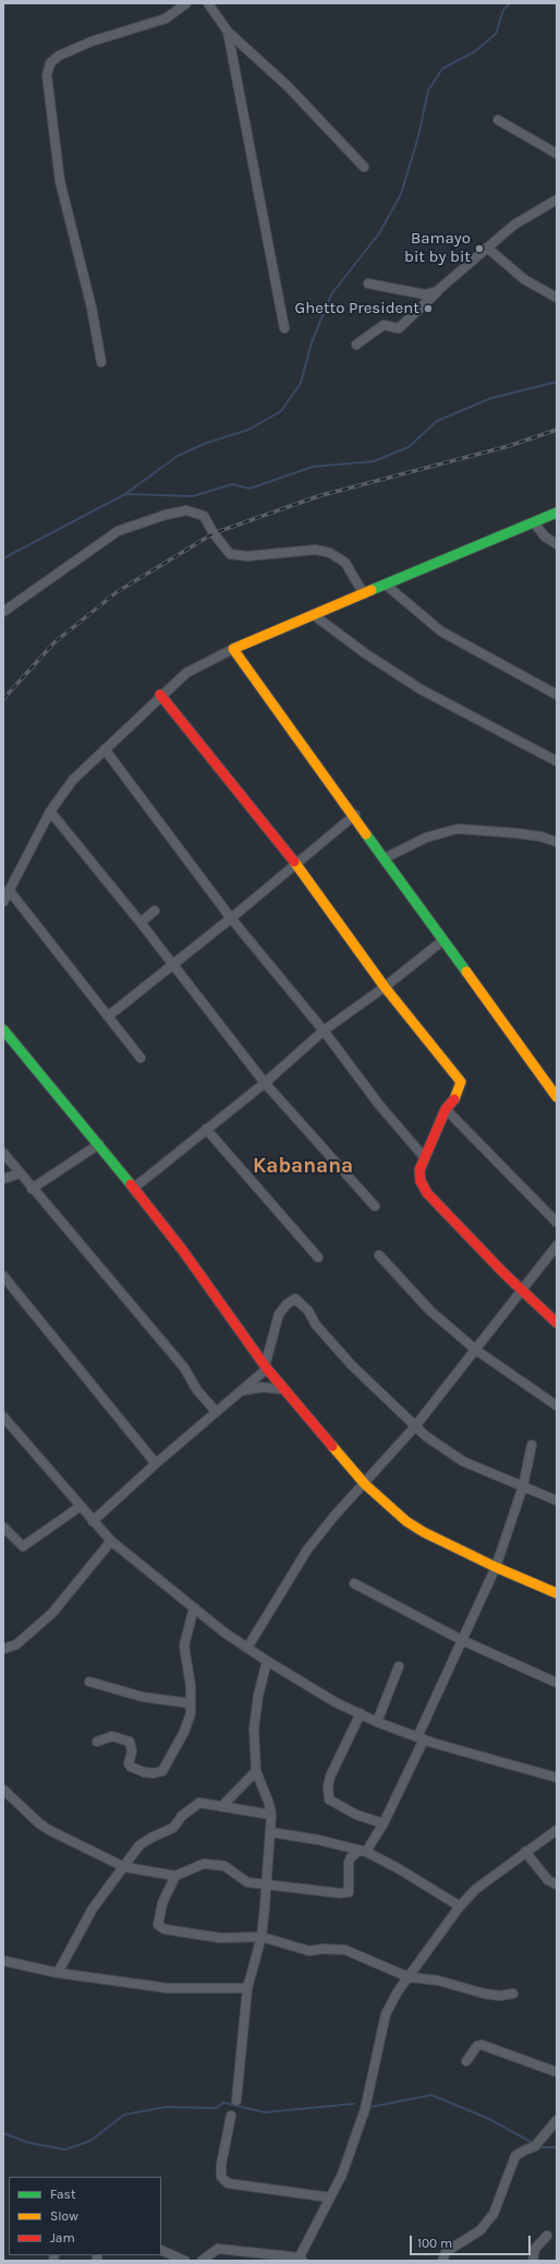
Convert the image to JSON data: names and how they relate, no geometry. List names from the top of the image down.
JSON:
{
  "districts": ["Kabanana"],
  "places": ["Bamayo bit by bit", "Ghetto President"],
  "legend": ["Fast", "Slow", "Jam"],
  "scale_bar": "100 m"
}
